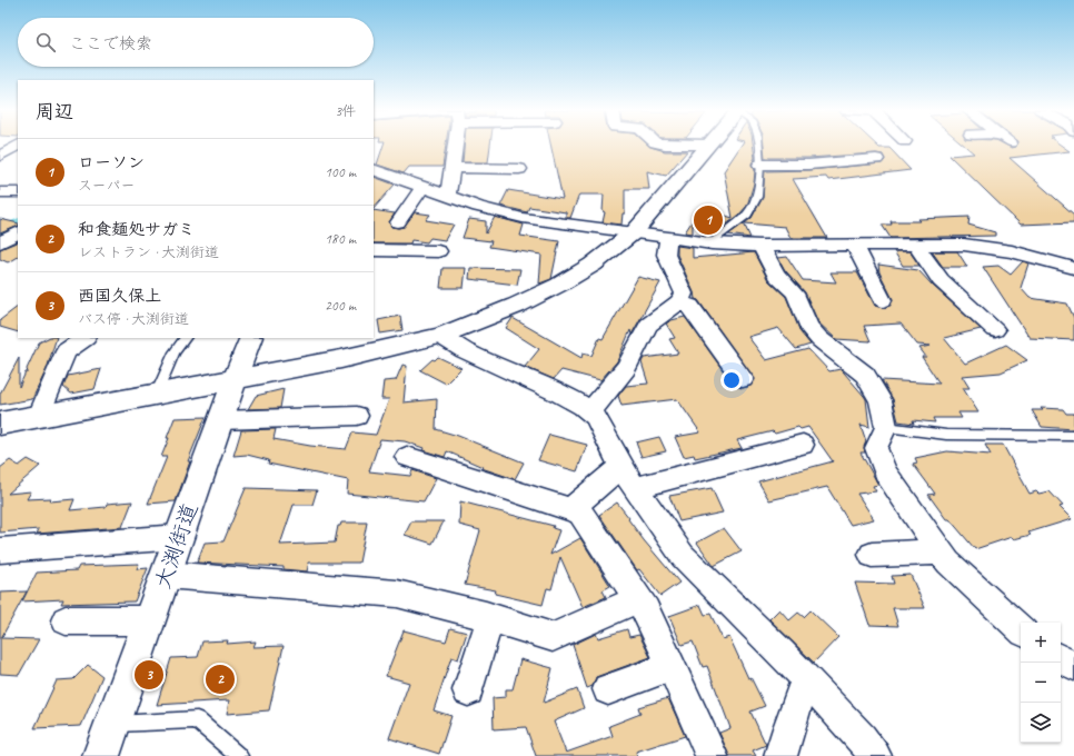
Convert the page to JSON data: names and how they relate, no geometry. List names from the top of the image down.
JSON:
{
  "streets": {
    "street": ["大渕街道"]
  },
  "page": {
    "search": "ここで検索",
    "heading": ["周辺", "3件"],
    "list": [
      {
        "mark": "1",
        "name": "ローソン",
        "note": "スーパー",
        "value": "100 m"
      },
      {
        "mark": "2",
        "name": "和食麺処サガミ",
        "note": "レストラン · 大渕街道",
        "value": "180 m"
      },
      {
        "mark": "3",
        "name": "西国久保上",
        "note": "バス停 · 大渕街道",
        "value": "200 m"
      }
    ],
    "pins": ["1", "3", "2"],
    "map_buttons": ["+", "−"]
  }
}
